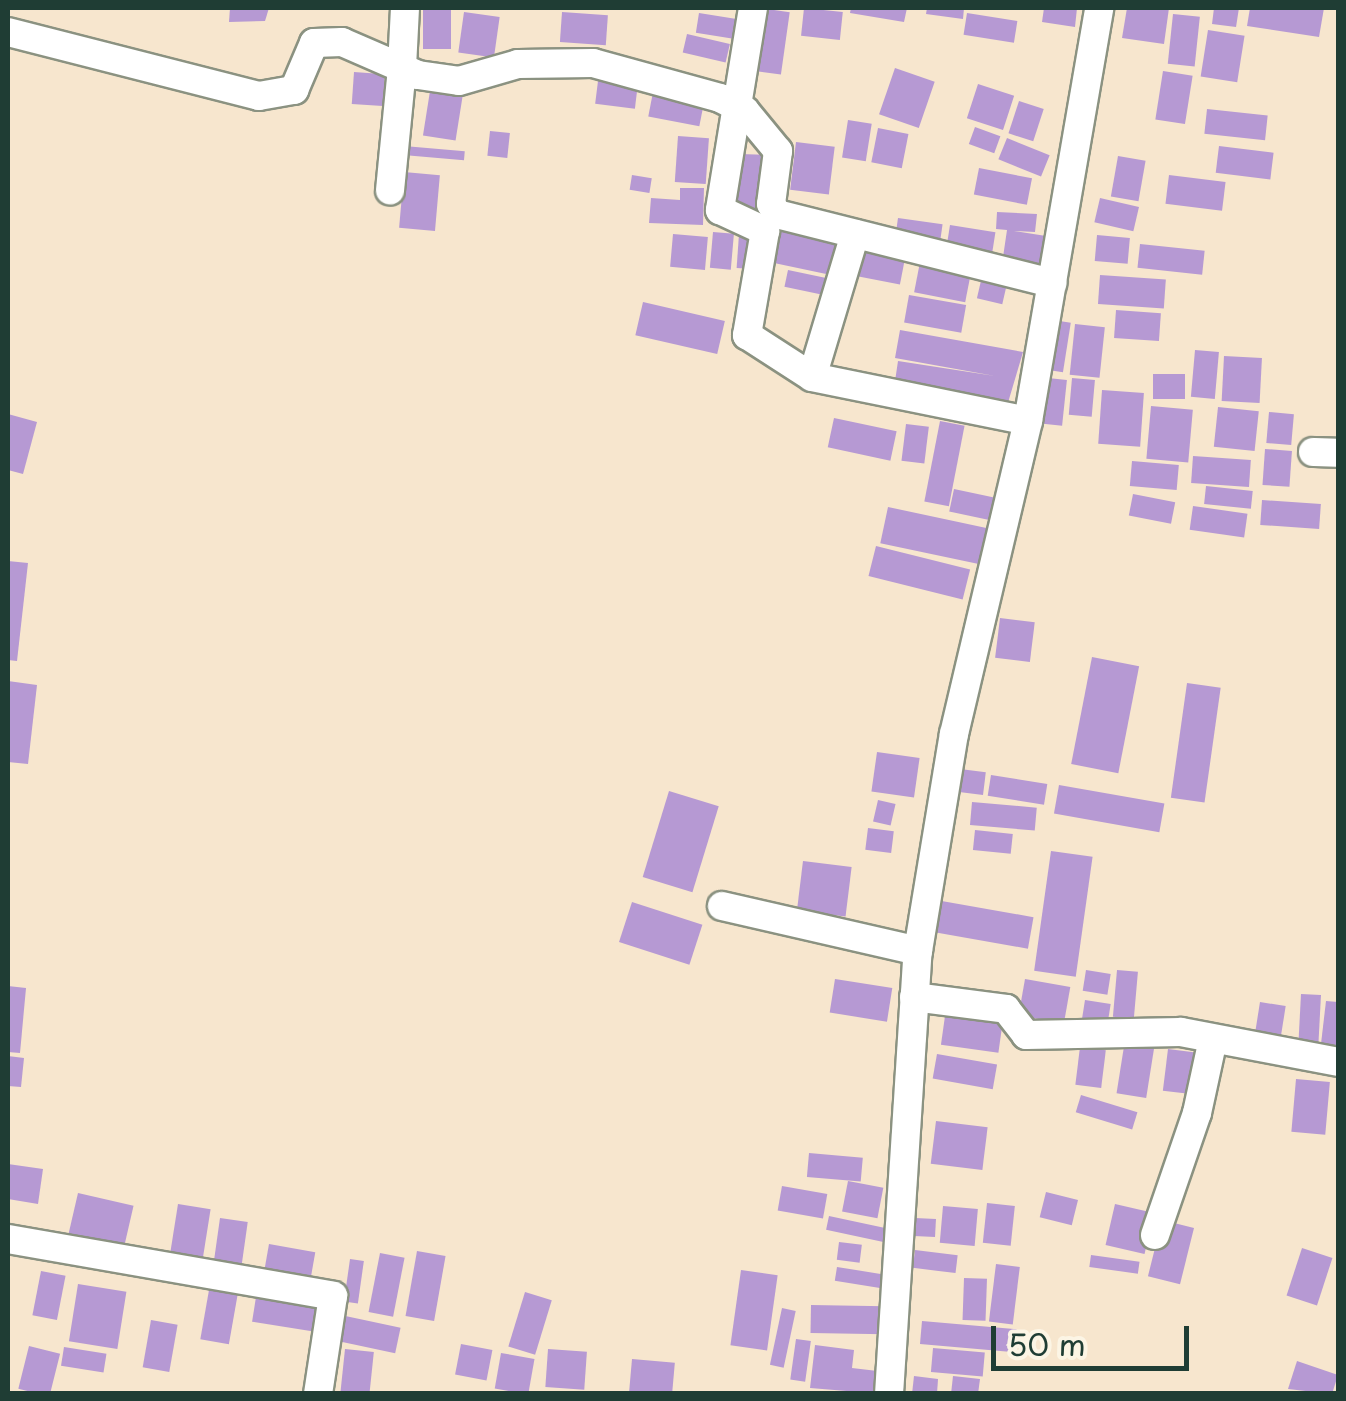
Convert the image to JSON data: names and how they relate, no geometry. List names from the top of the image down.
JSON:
{
  "scale_bar": "50 m"
}
